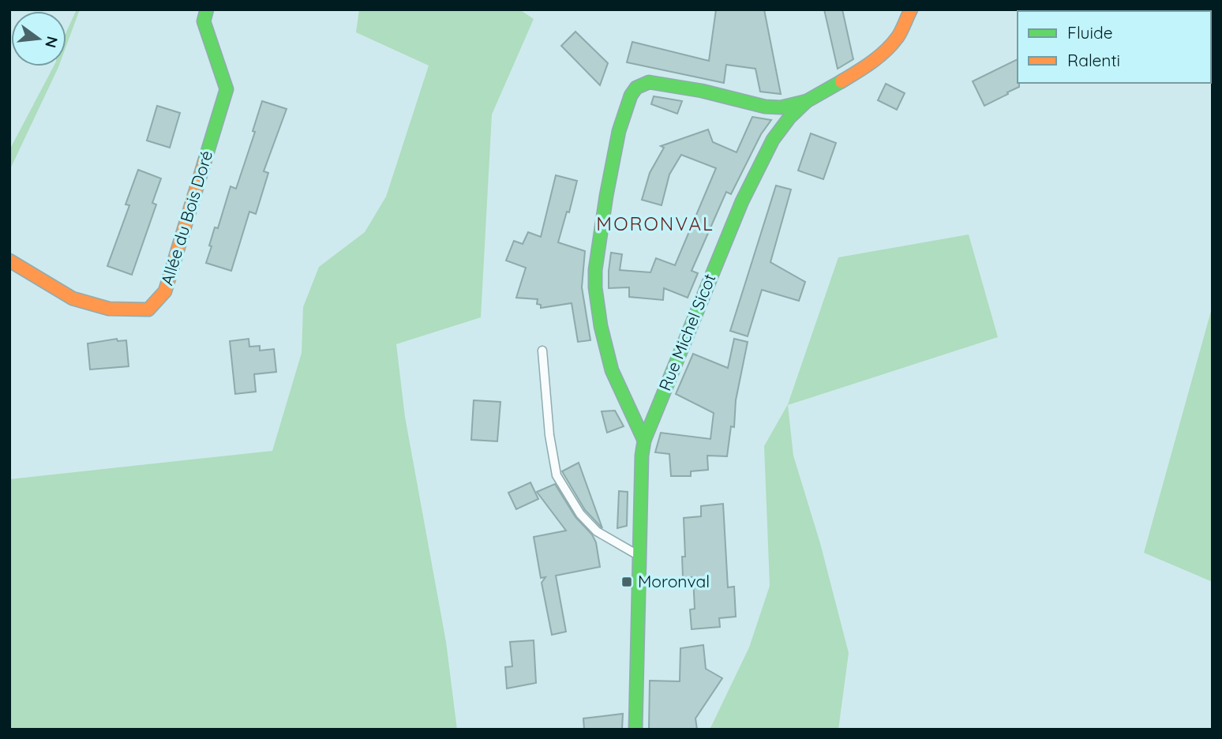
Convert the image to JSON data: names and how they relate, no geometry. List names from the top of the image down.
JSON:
{
  "streets": {
    "street": ["Allée du Bois Doré", "Rue Michel Sicot"]
  },
  "districts": ["MORONVAL"],
  "places": {
    "transit": ["Moronval"]
  },
  "legend": ["Fluide", "Ralenti"],
  "north": "right"
}
